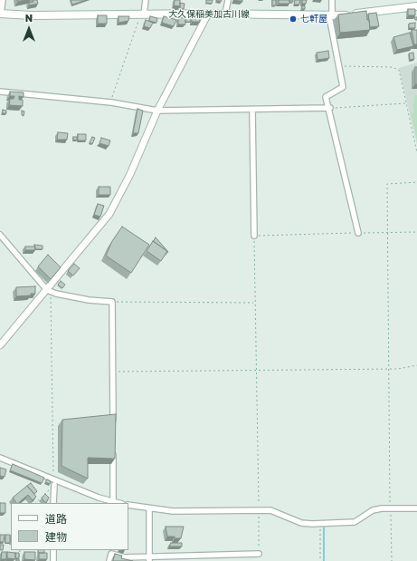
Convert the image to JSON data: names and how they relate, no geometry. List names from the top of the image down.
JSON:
{
  "streets": {
    "main road": ["大久保稲美加古川線"]
  },
  "places": ["七軒屋"],
  "legend": ["道路", "建物"],
  "north": "top"
}
